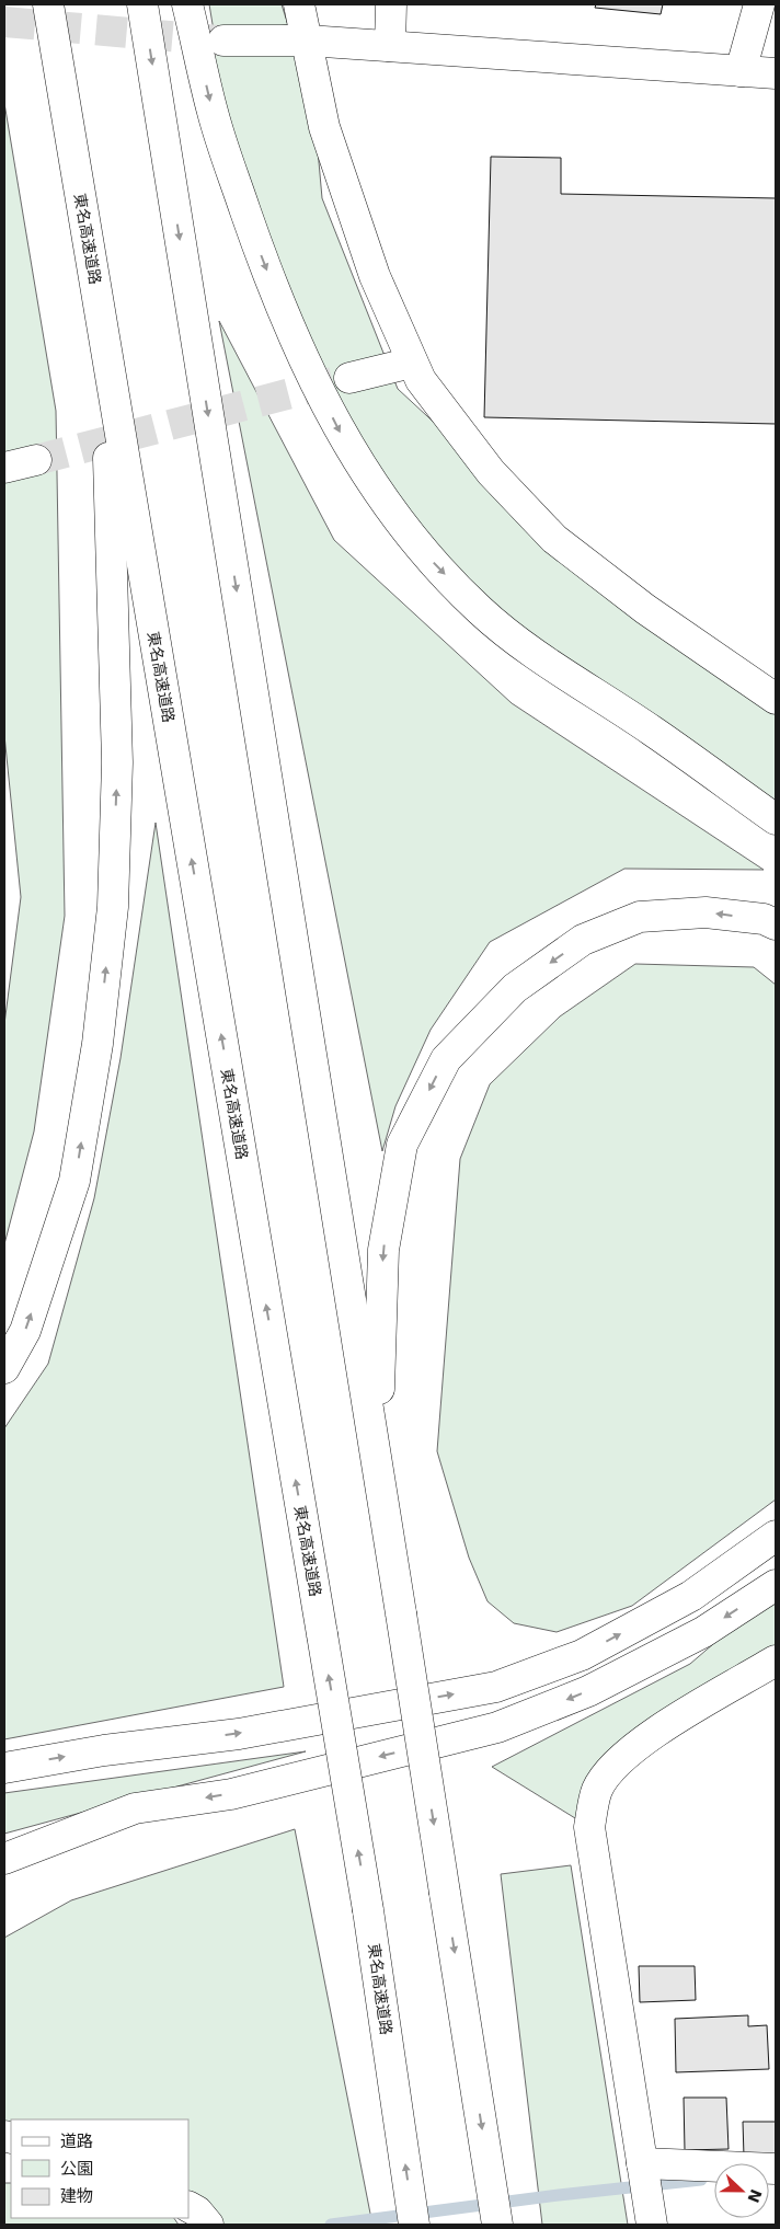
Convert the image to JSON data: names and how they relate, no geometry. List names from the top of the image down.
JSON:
{
  "streets": {
    "main road": ["東名高速道路"]
  },
  "legend": ["道路", "公園", "建物"],
  "north": "right"
}
